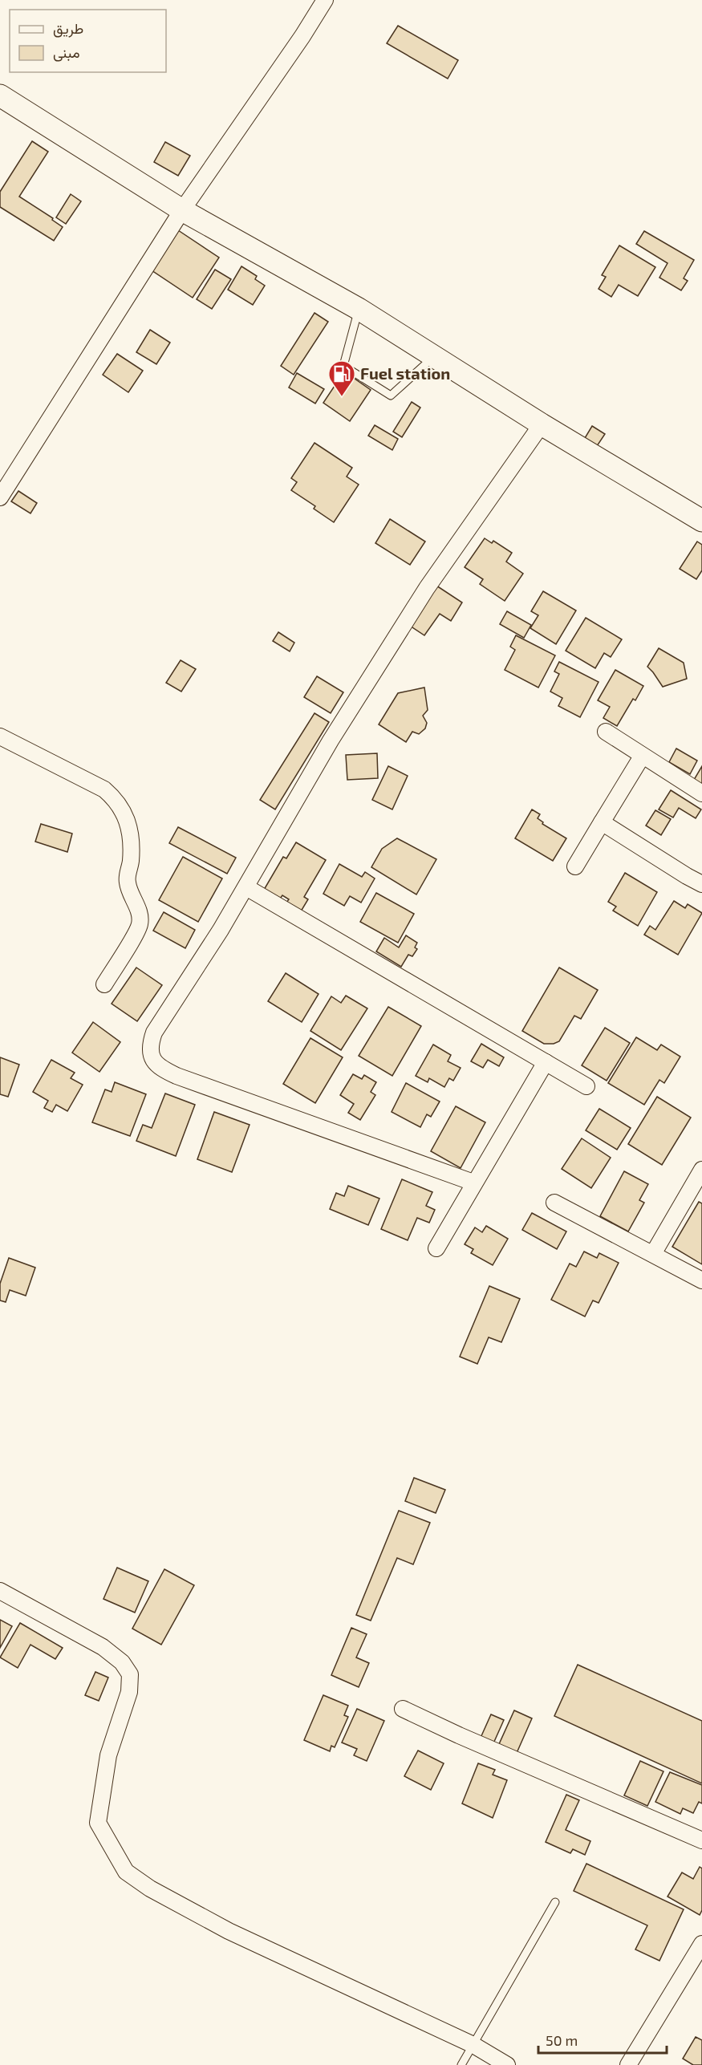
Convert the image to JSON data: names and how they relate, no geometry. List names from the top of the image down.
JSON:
{
  "places": {
    "fuel station": ["Fuel station"]
  },
  "legend": ["طريق", "مبنى"],
  "scale_bar": "50 m"
}
